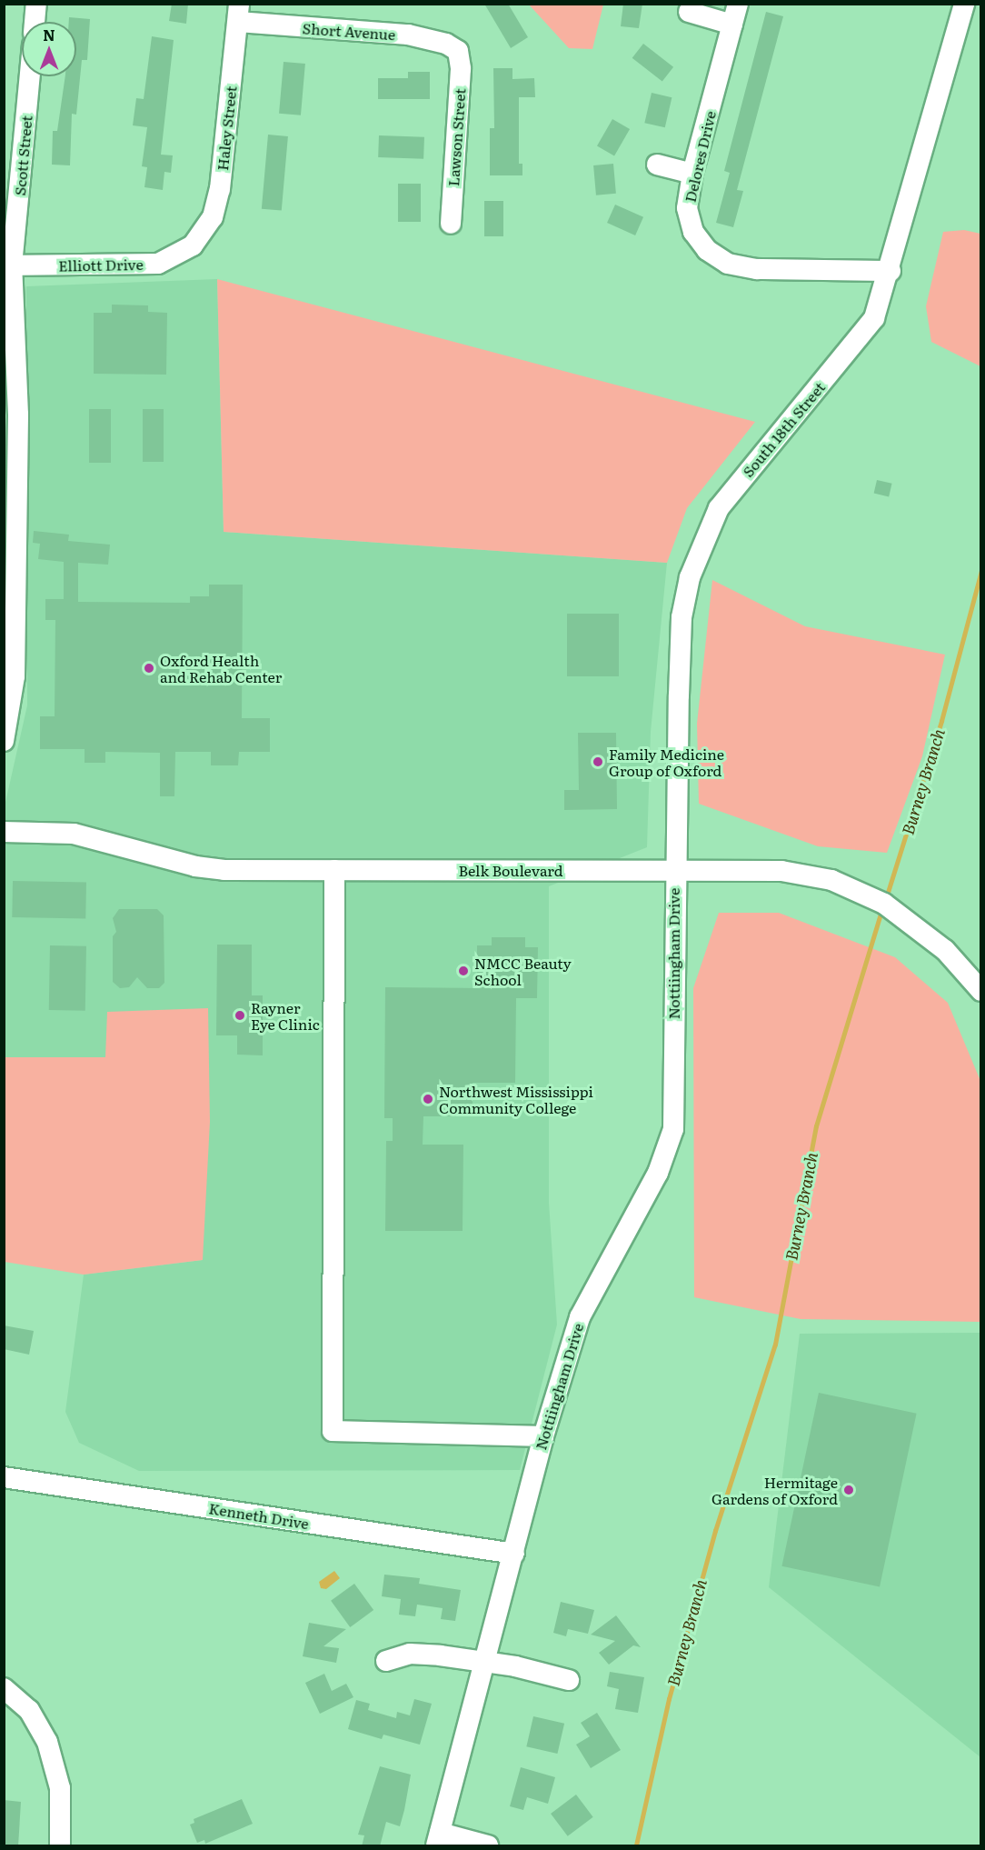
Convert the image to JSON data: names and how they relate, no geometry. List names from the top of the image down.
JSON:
{
  "streets": {
    "street": [
      "Short Avenue",
      "Haley Street",
      "Lawson Street",
      "Scott Street",
      "Delores Drive",
      "Elliott Drive",
      "South 18th Street",
      "Belk Boulevard",
      "Nottiingham Drive",
      "Kenneth Drive"
    ]
  },
  "crossings": [
    ["Short Avenue", "Haley Street"],
    ["Short Avenue", "Lawson Street"],
    ["Haley Street", "Elliott Drive"],
    ["Scott Street", "Elliott Drive"],
    ["Delores Drive", "South 18th Street"],
    ["South 18th Street", "Belk Boulevard"],
    ["South 18th Street", "Nottiingham Drive"],
    ["Belk Boulevard", "Nottiingham Drive"],
    ["Nottiingham Drive", "Kenneth Drive"]
  ],
  "water": ["Burney Branch"],
  "places": [
    "Oxford Health and Rehab Center",
    "Family Medicine Group of Oxford",
    "NMCC Beauty School",
    "Rayner Eye Clinic",
    "Northwest Mississippi Community College",
    "Hermitage Gardens of Oxford"
  ],
  "north": "top"
}
